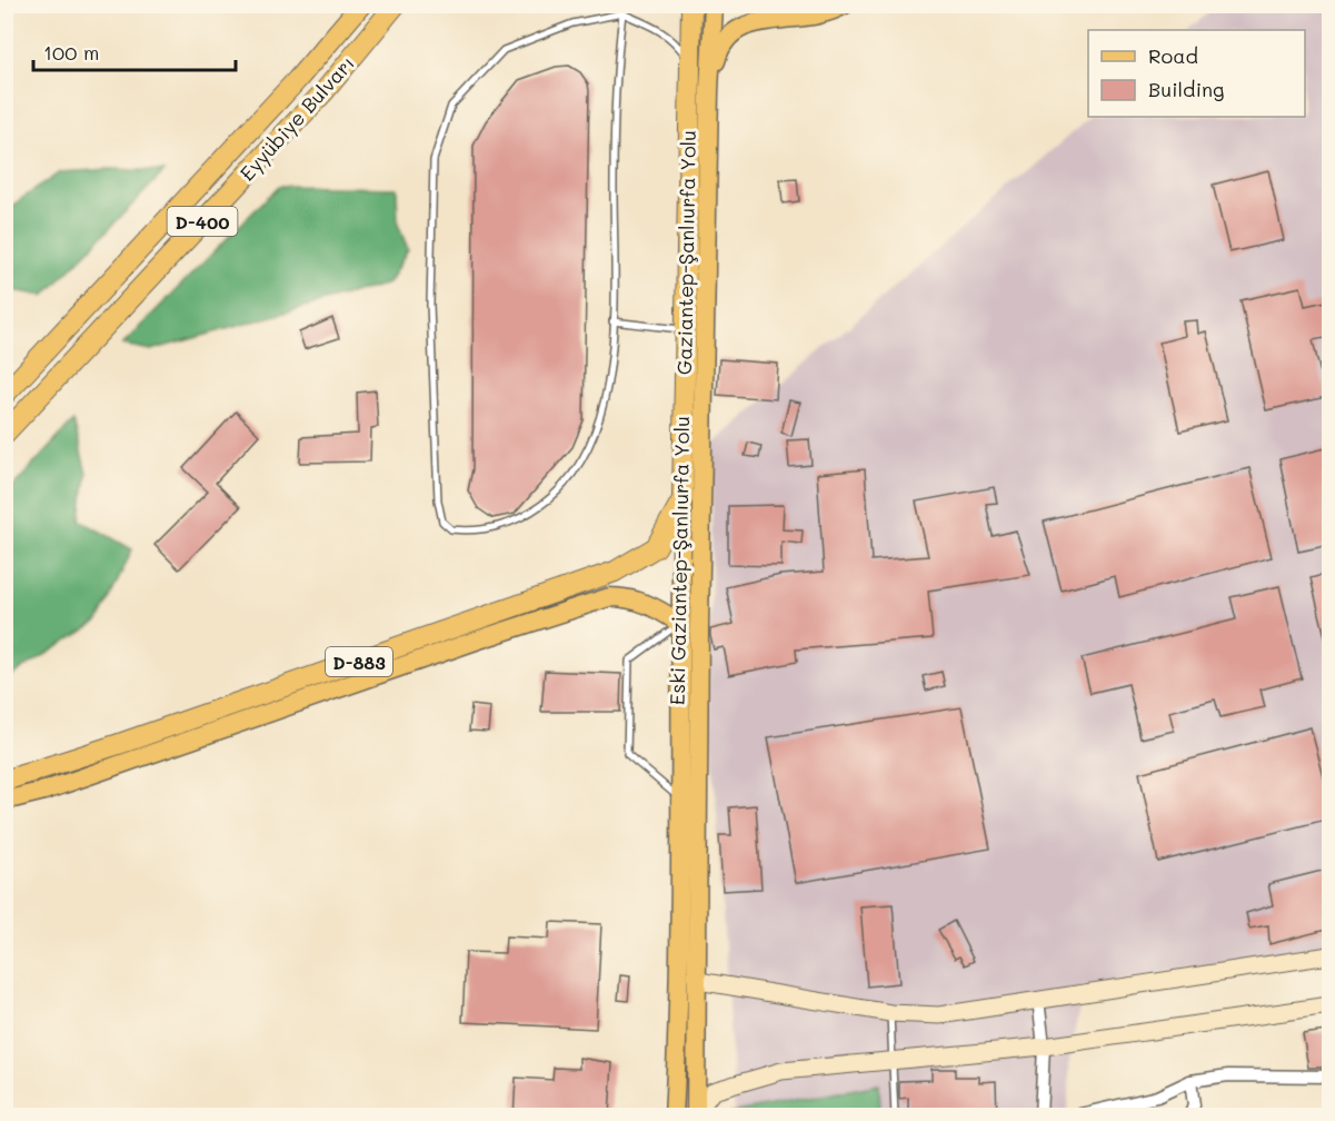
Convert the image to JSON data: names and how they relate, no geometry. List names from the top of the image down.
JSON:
{
  "streets": {
    "highway": [
      "Eyyübiye Bulvarı",
      "D-400",
      "Gaziantep-Şanlıurfa Yolu",
      "D-883"
    ],
    "main road": ["Eski Gaziantep-Şanlıurfa Yolu"]
  },
  "crossings": [
    ["Gaziantep-Şanlıurfa Yolu", "Eski Gaziantep-Şanlıurfa Yolu"],
    ["Gaziantep-Şanlıurfa Yolu", "D-883"],
    ["Eski Gaziantep-Şanlıurfa Yolu", "D-883"]
  ],
  "legend": ["Road", "Building"],
  "scale_bar": "100 m"
}
